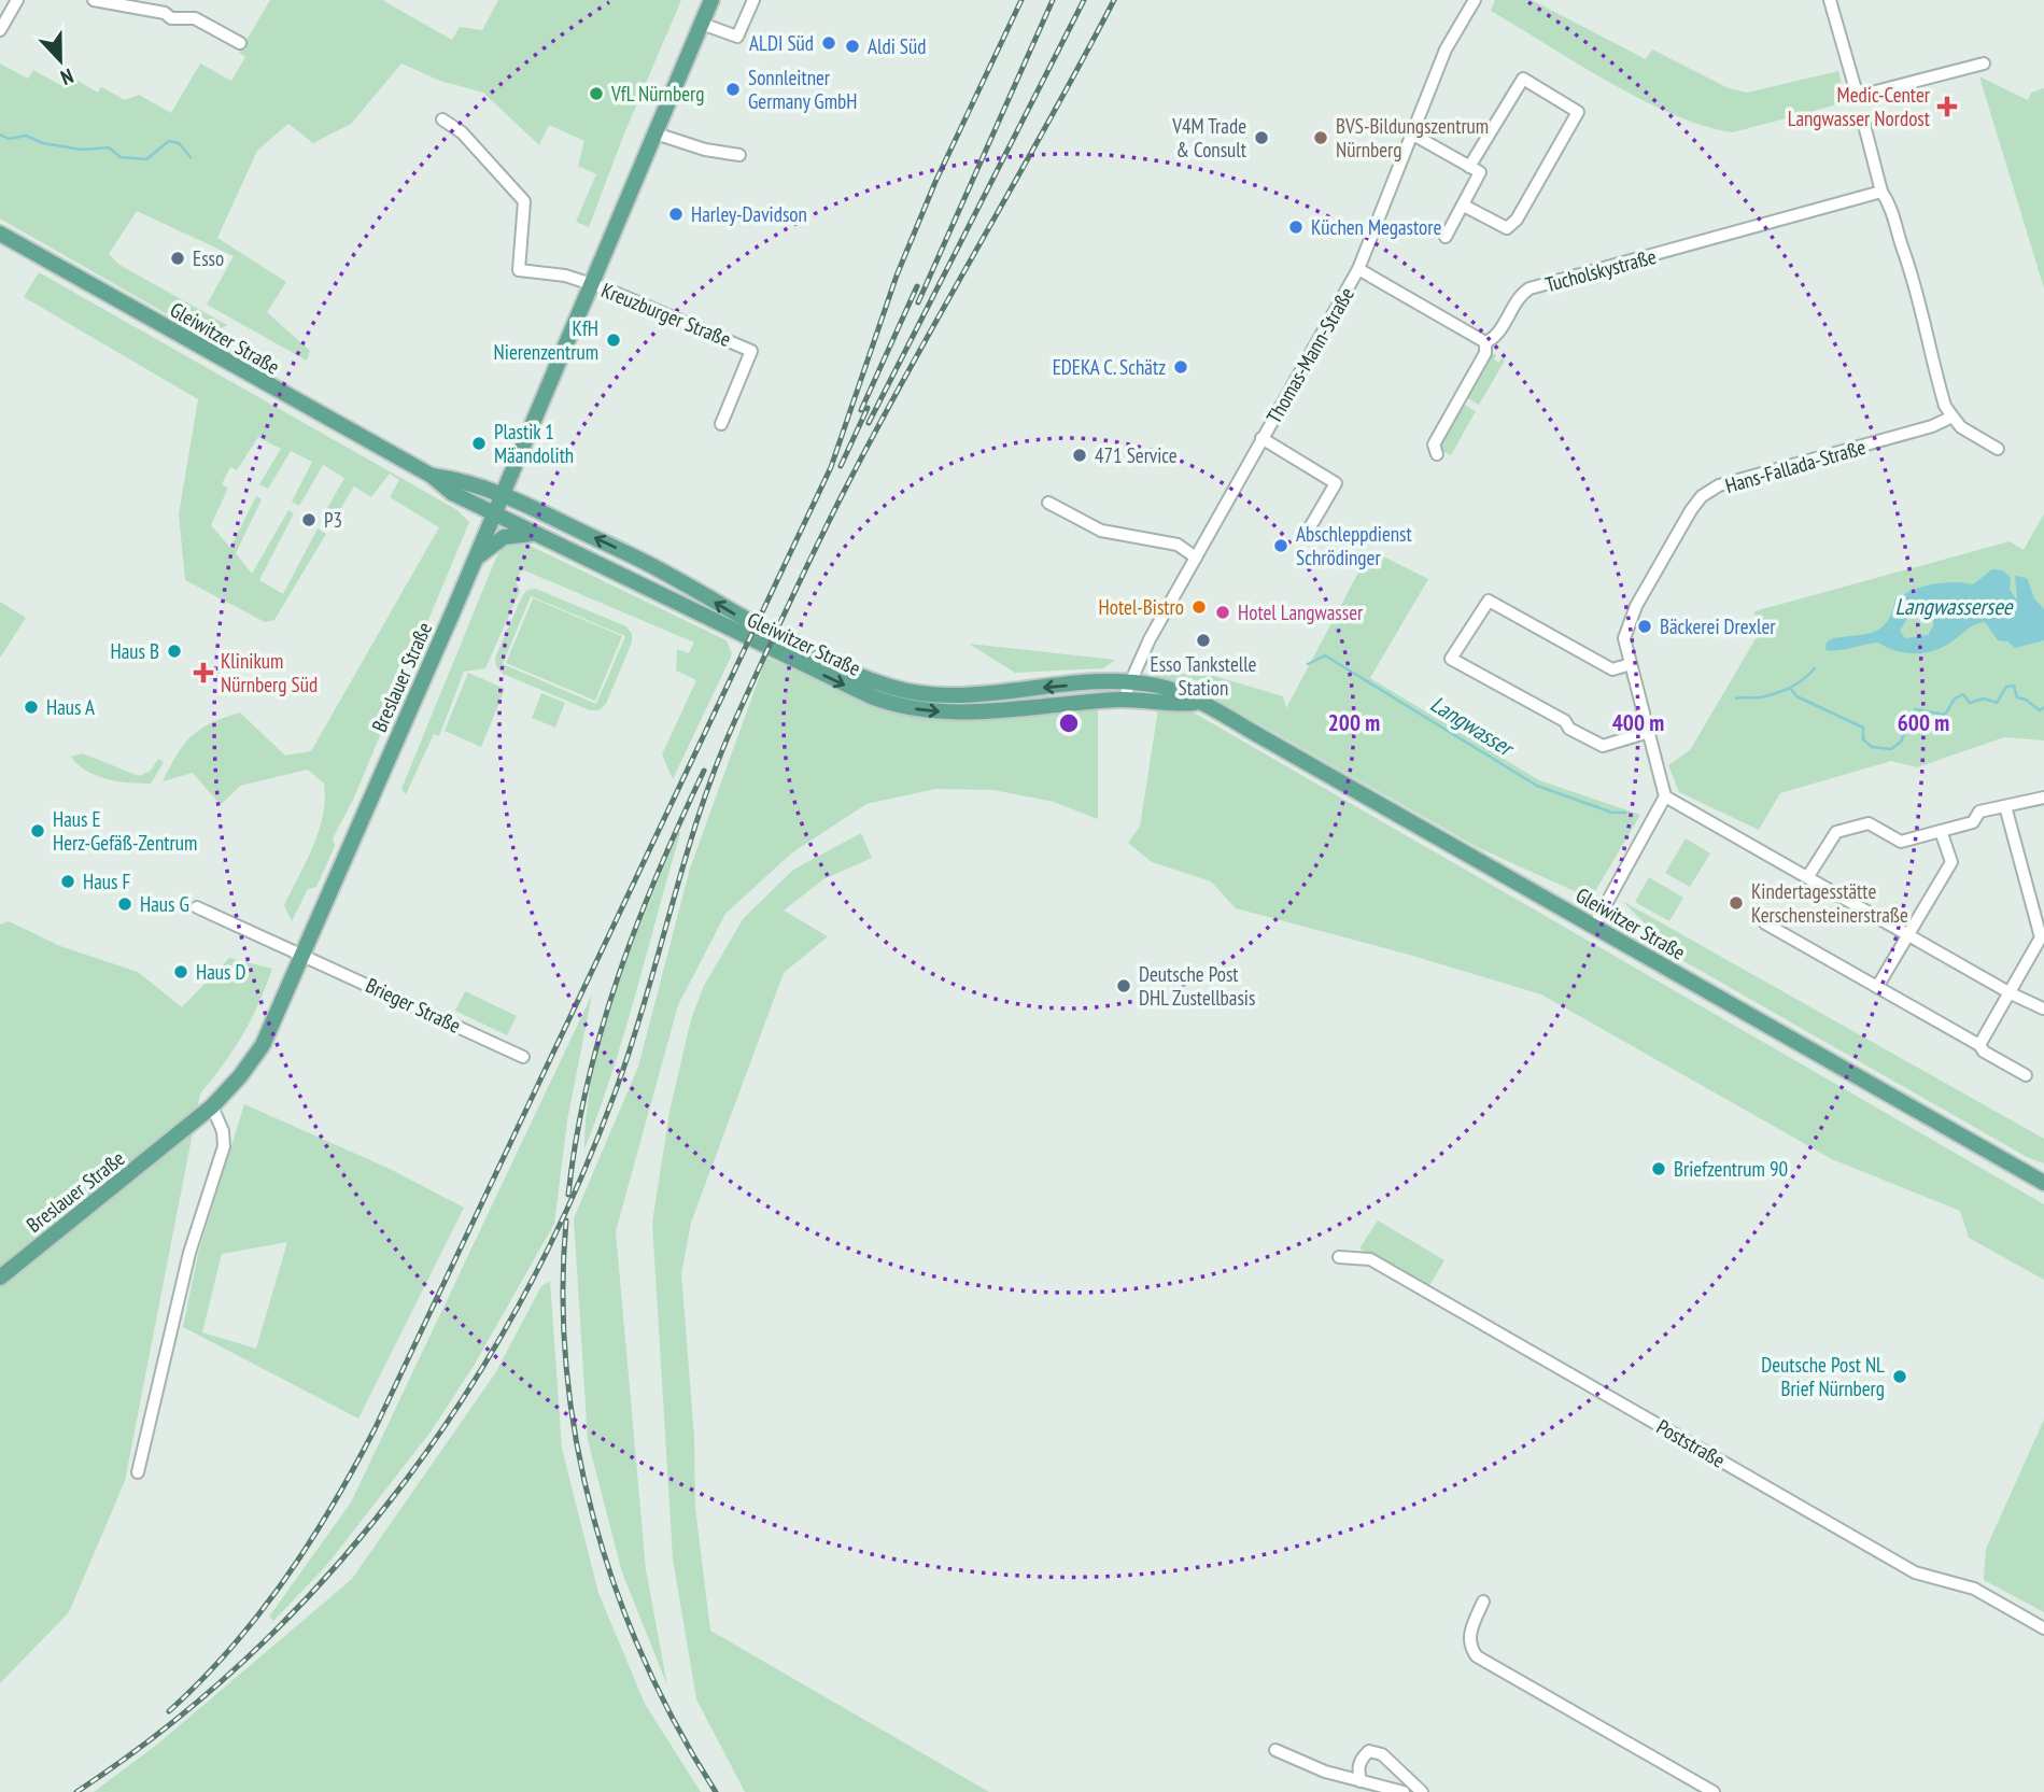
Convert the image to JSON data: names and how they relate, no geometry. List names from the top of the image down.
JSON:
{
  "streets": {
    "main road": ["Gleiwitzer Straße", "Breslauer Straße"],
    "street": [
      "Tucholskystraße",
      "Kreuzburger Straße",
      "Thomas-Mann-Straße",
      "Hans-Fallada-Straße",
      "Brieger Straße",
      "Poststraße"
    ]
  },
  "crossings": [
    ["Kreuzburger Straße", "Breslauer Straße"],
    ["Gleiwitzer Straße", "Thomas-Mann-Straße"],
    ["Gleiwitzer Straße", "Breslauer Straße"],
    ["Breslauer Straße", "Brieger Straße"]
  ],
  "water": ["Langwassersee", "Langwasser"],
  "places": {
    "other": [
      "ALDI Süd",
      "Aldi Süd",
      "Sonnleitner Germany GmbH",
      "VfL Nürnberg",
      "V4M Trade & Consult",
      "BVS-Bildungszentrum Nürnberg",
      "Harley-Davidson",
      "Küchen Megastore",
      "Esso",
      "KfH Nierenzentrum",
      "EDEKA C. Schätz",
      "Plastik 1 Mäandolith",
      "471 Service",
      "P3",
      "Abschleppdienst Schrödinger",
      "Hotel-Bistro",
      "Hotel Langwasser",
      "Bäckerei Drexler",
      "Esso Tankstelle Station",
      "Haus B",
      "Haus A",
      "Haus E Herz-Gefäß-Zentrum",
      "Haus F",
      "Kindertagesstätte Kerschensteinerstraße",
      "Haus G",
      "Haus D",
      "Deutsche Post DHL Zustellbasis",
      "Briefzentrum 90",
      "Deutsche Post NL Brief Nürnberg"
    ],
    "health": ["Medic-Center Langwasser Nordost", "Klinikum Nürnberg Süd"]
  },
  "north": "bottom",
  "rings": ["200 m", "400 m", "600 m"]
}
